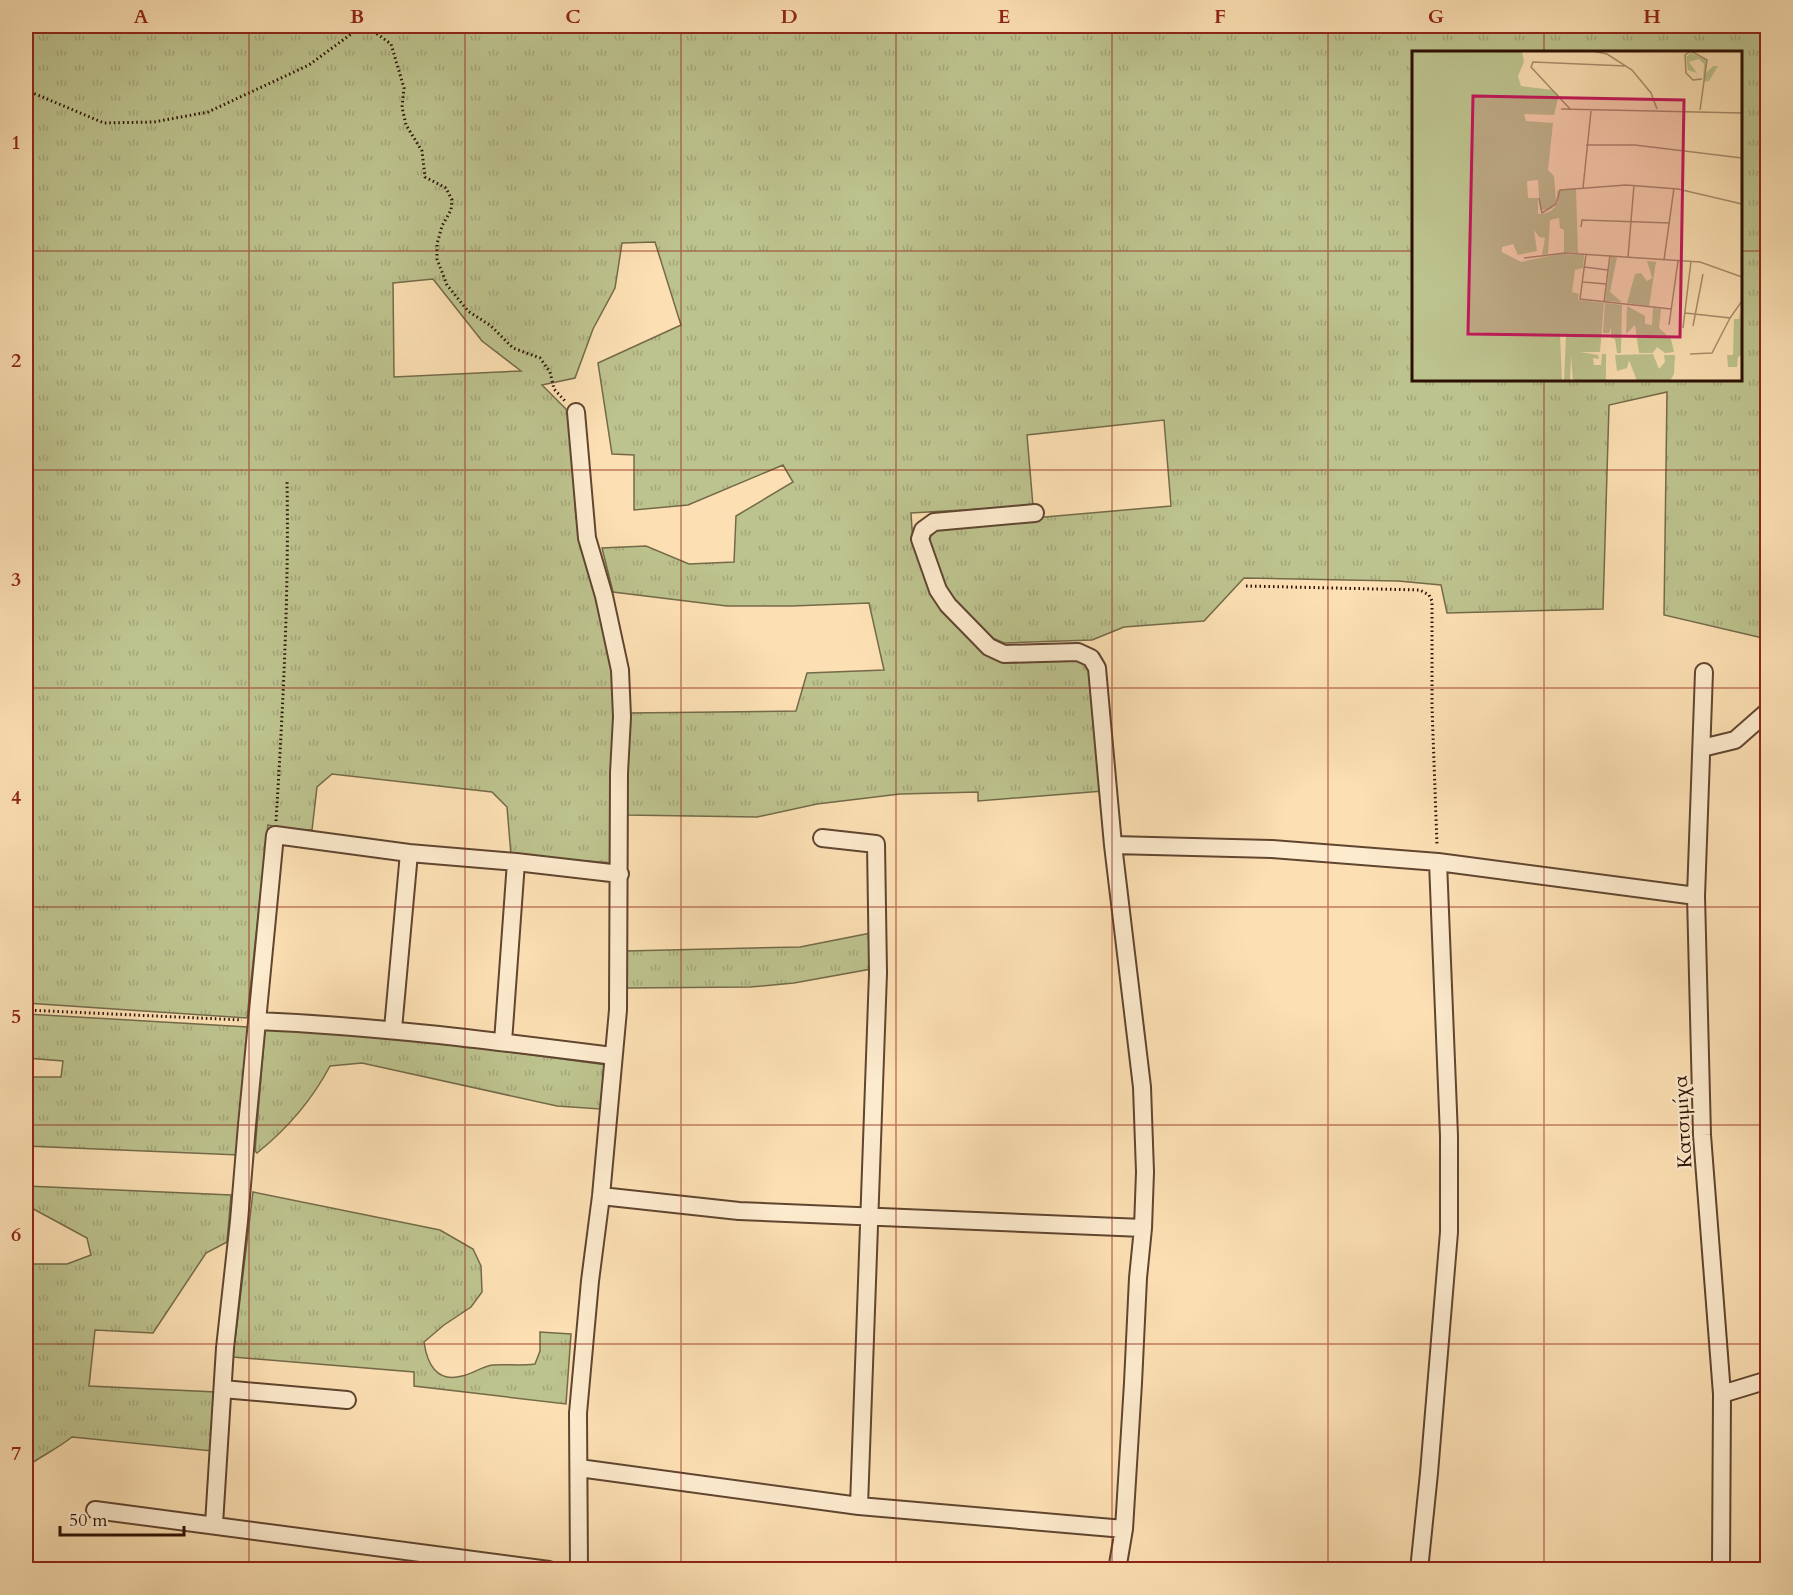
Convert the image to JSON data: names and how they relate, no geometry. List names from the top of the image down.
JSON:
{
  "streets": {
    "street": ["Κατσιμίχα"]
  },
  "scale_bar": "50 m",
  "grid": {
    "columns": [
      "A",
      "B",
      "C",
      "D",
      "E",
      "F",
      "G",
      "H"
    ],
    "rows": [
      "1",
      "2",
      "3",
      "4",
      "5",
      "6",
      "7"
    ]
  }
}
